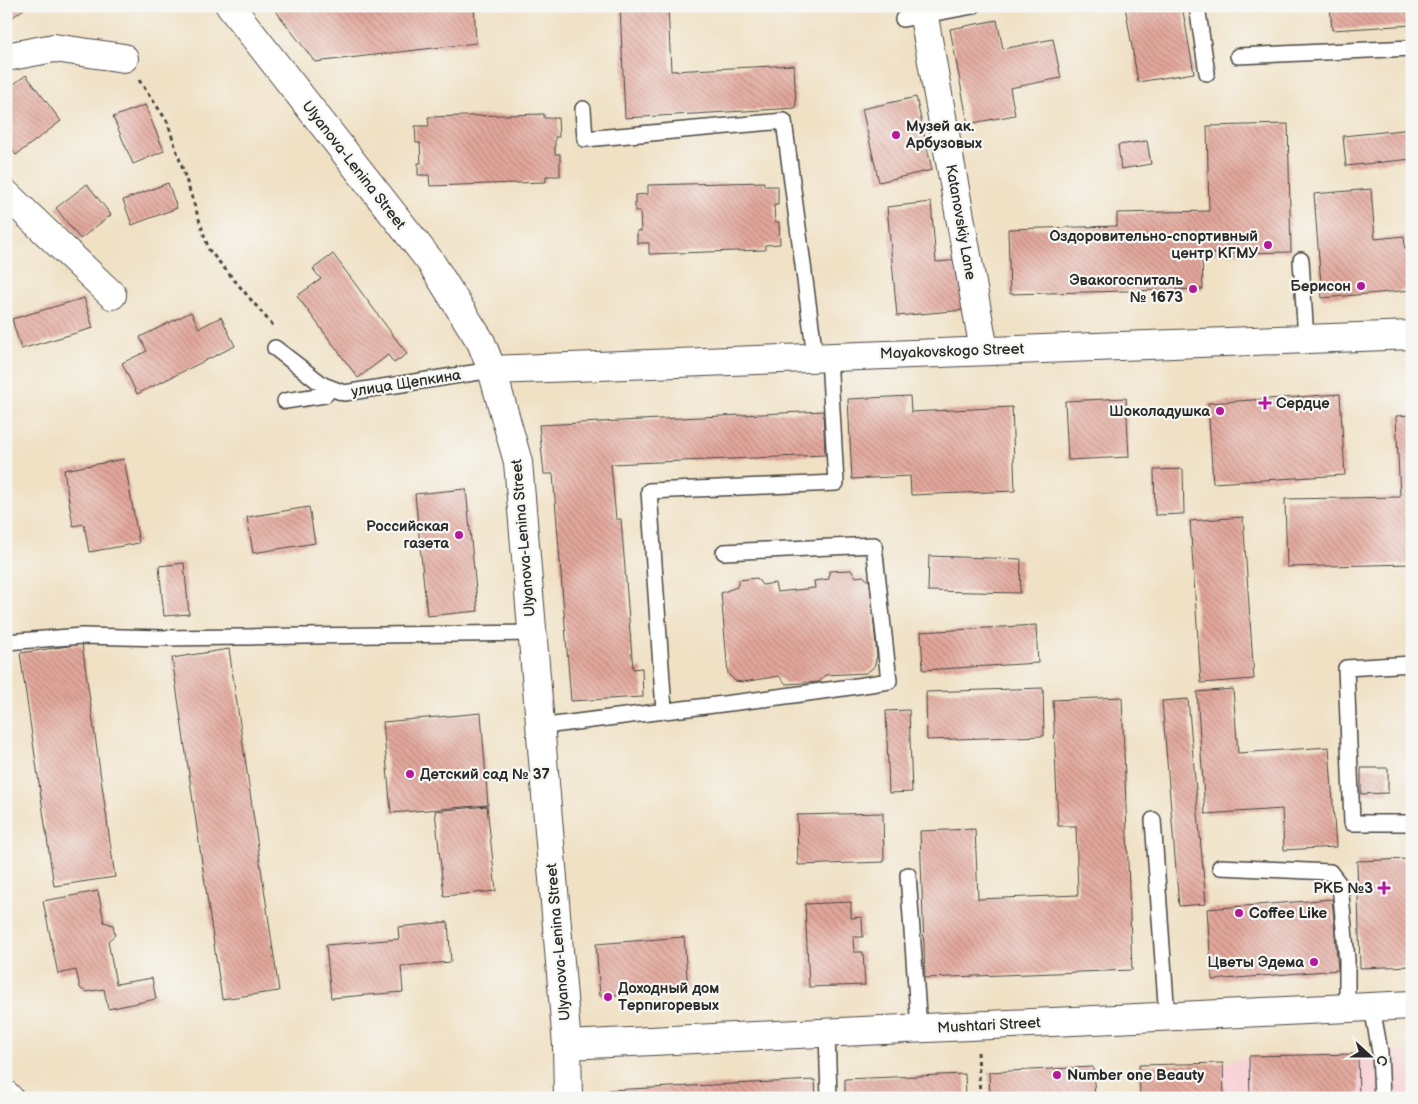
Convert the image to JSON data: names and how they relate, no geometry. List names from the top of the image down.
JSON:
{
  "streets": {
    "street": [
      "Ulyanova-Lenina Street",
      "Katanovskiy Lane",
      "Mayakovskogo Street",
      "Mushtari Street"
    ],
    "lane": ["улица Щепкина"]
  },
  "crossings": [
    ["Ulyanova-Lenina Street", "Mayakovskogo Street"],
    ["Ulyanova-Lenina Street", "улица Щепкина"],
    ["Ulyanova-Lenina Street", "Mushtari Street"],
    ["Katanovskiy Lane", "Mayakovskogo Street"],
    ["Mayakovskogo Street", "улица Щепкина"]
  ],
  "places": {
    "other": [
      "Музей ак. Арбузовых",
      "Оздоровительно-спортивный центр КГМУ",
      "Берисон",
      "Эвакогоспиталь № 1673",
      "Шоколадушка",
      "Российская газета",
      "Детский сад № 37",
      "Coffee Like",
      "Цветы Эдема",
      "Доходный дом Терпигоревых",
      "Number one Beauty"
    ],
    "health": ["Сердце", "РКБ №3"]
  },
  "north": "right"
}
